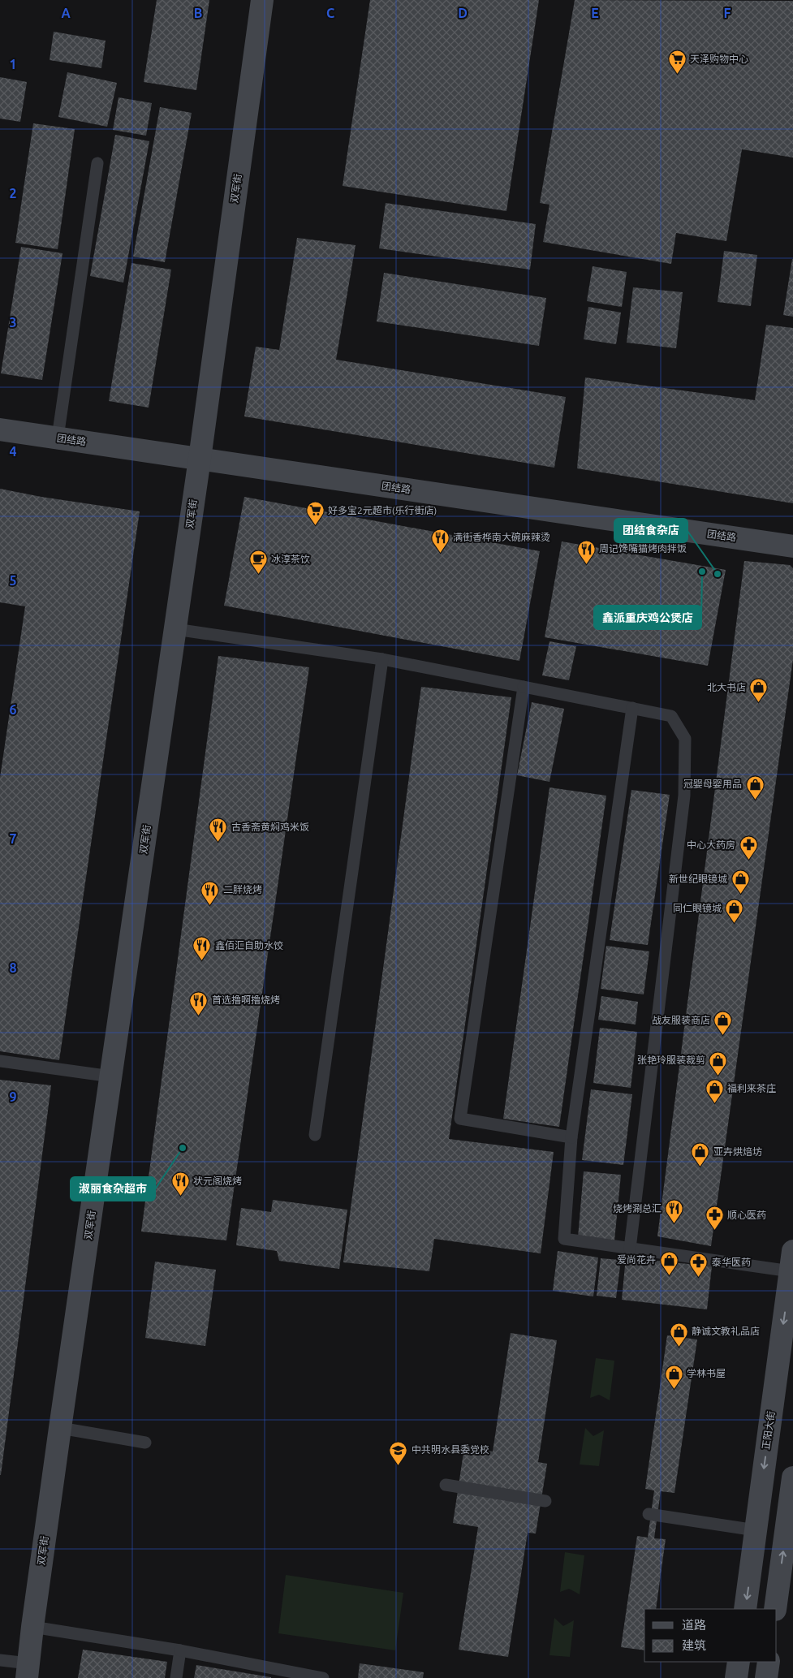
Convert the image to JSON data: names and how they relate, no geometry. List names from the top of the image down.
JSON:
{
  "streets": {
    "street": ["双军街", "团结路", "正阳大街"]
  },
  "crossings": [
    ["双军街", "团结路"]
  ],
  "places": {
    "supermarket": ["天泽购物中心", "好多宝2元超市(乐行街店)"],
    "restaurant": [
      "满街香桦南大碗麻辣烫",
      "周记馋嘴猫烤肉拌饭",
      "古香斋黄焖鸡米饭",
      "二胖烧烤",
      "鑫佰汇自助水饺",
      "首选撸啊撸烧烤",
      "状元阁烧烤",
      "烧烤涮总汇"
    ],
    "other": ["鑫派重庆鸡公煲店", "团结食杂店", "淑丽食杂超市"],
    "cafe": ["冰淳茶饮"],
    "shop": [
      "北大书店",
      "冠婴母婴用品",
      "新世纪眼镜城",
      "同仁眼镜城",
      "战友服装商店",
      "张艳玲服装裁剪",
      "福利来茶庄",
      "亚卉烘焙坊",
      "爱尚花卉",
      "静诚文教礼品店",
      "学林书屋"
    ],
    "pharmacy": ["中心大药房", "顺心医药", "泰华医药"],
    "school or university": ["中共明水县委党校"]
  },
  "legend": ["道路", "建筑"],
  "grid": {
    "columns": [
      "A",
      "B",
      "C",
      "D",
      "E",
      "F"
    ],
    "rows": [
      "1",
      "2",
      "3",
      "4",
      "5",
      "6",
      "7",
      "8",
      "9"
    ]
  }
}
